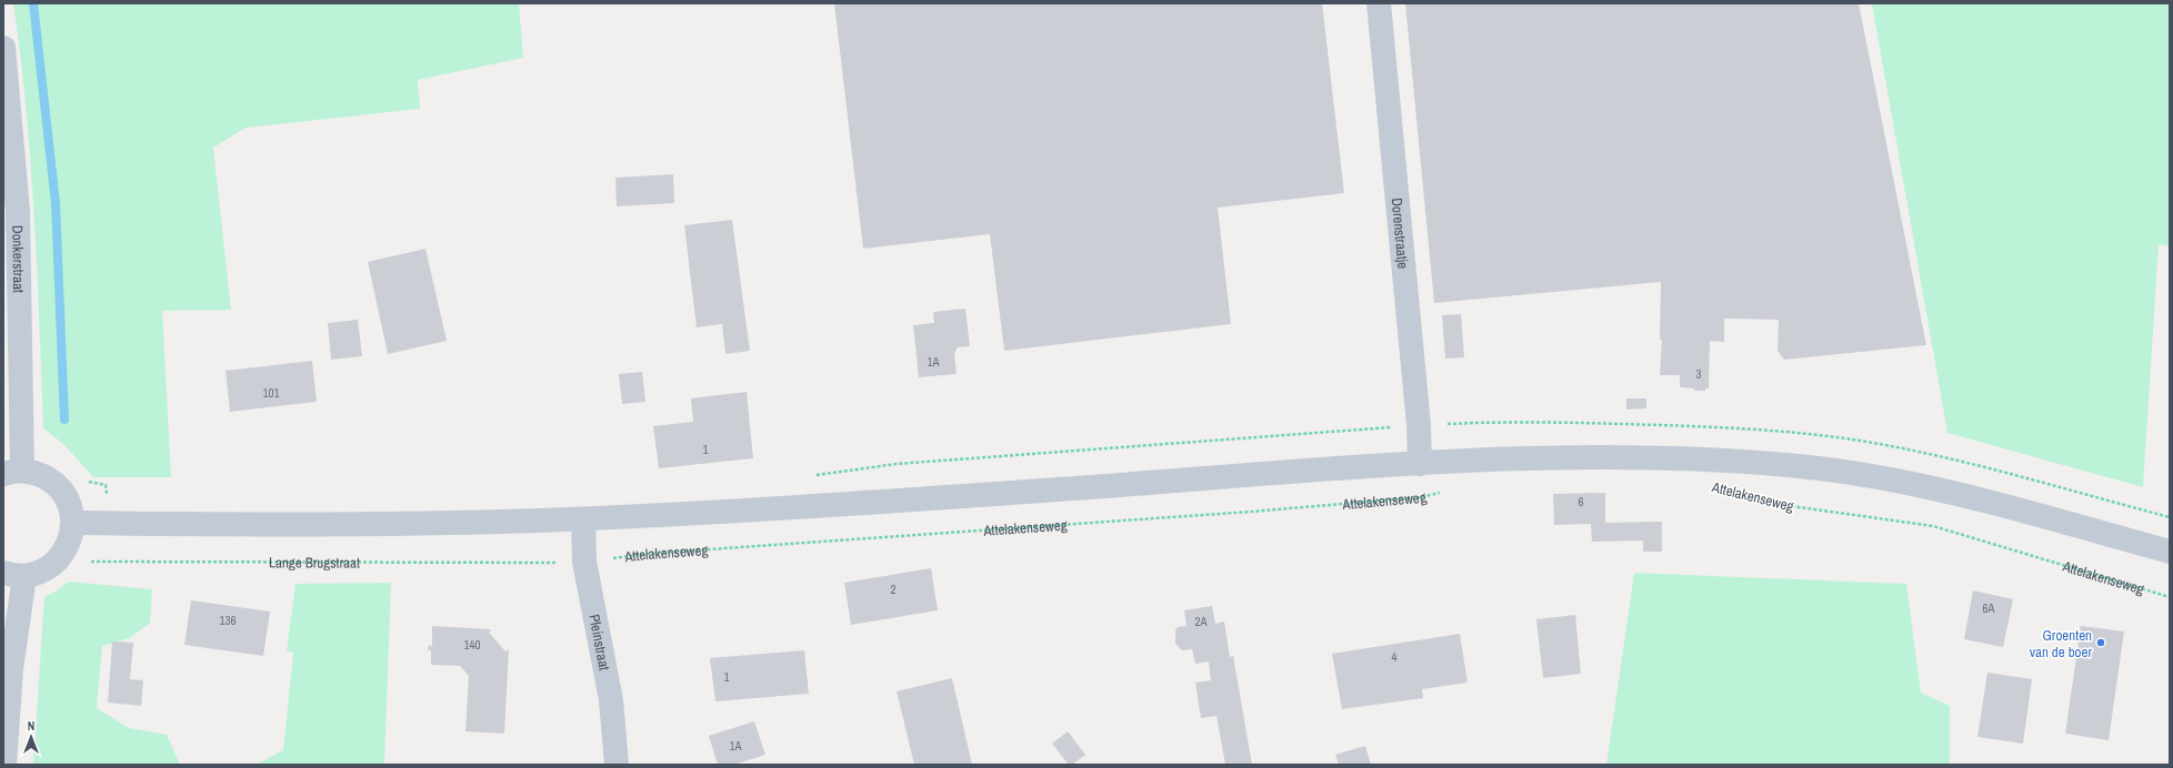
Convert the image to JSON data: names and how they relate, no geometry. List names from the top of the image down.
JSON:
{
  "streets": {
    "street": [
      "Dorenstraatje",
      "Donkerstraat",
      "Attelakenseweg",
      "Pleinstraat"
    ],
    "path": ["Lange Brugstraat"]
  },
  "crossings": [
    ["Dorenstraatje", "Attelakenseweg"],
    ["Attelakenseweg", "Lange Brugstraat"],
    ["Attelakenseweg", "Pleinstraat"],
    ["Lange Brugstraat", "Pleinstraat"]
  ],
  "places": ["Groenten van de boer"],
  "house_numbers": [
    "1A",
    "3",
    "101",
    "1",
    "6",
    "2",
    "6A",
    "136",
    "2A",
    "140",
    "4",
    "1",
    "1A"
  ],
  "north": "top"
}
